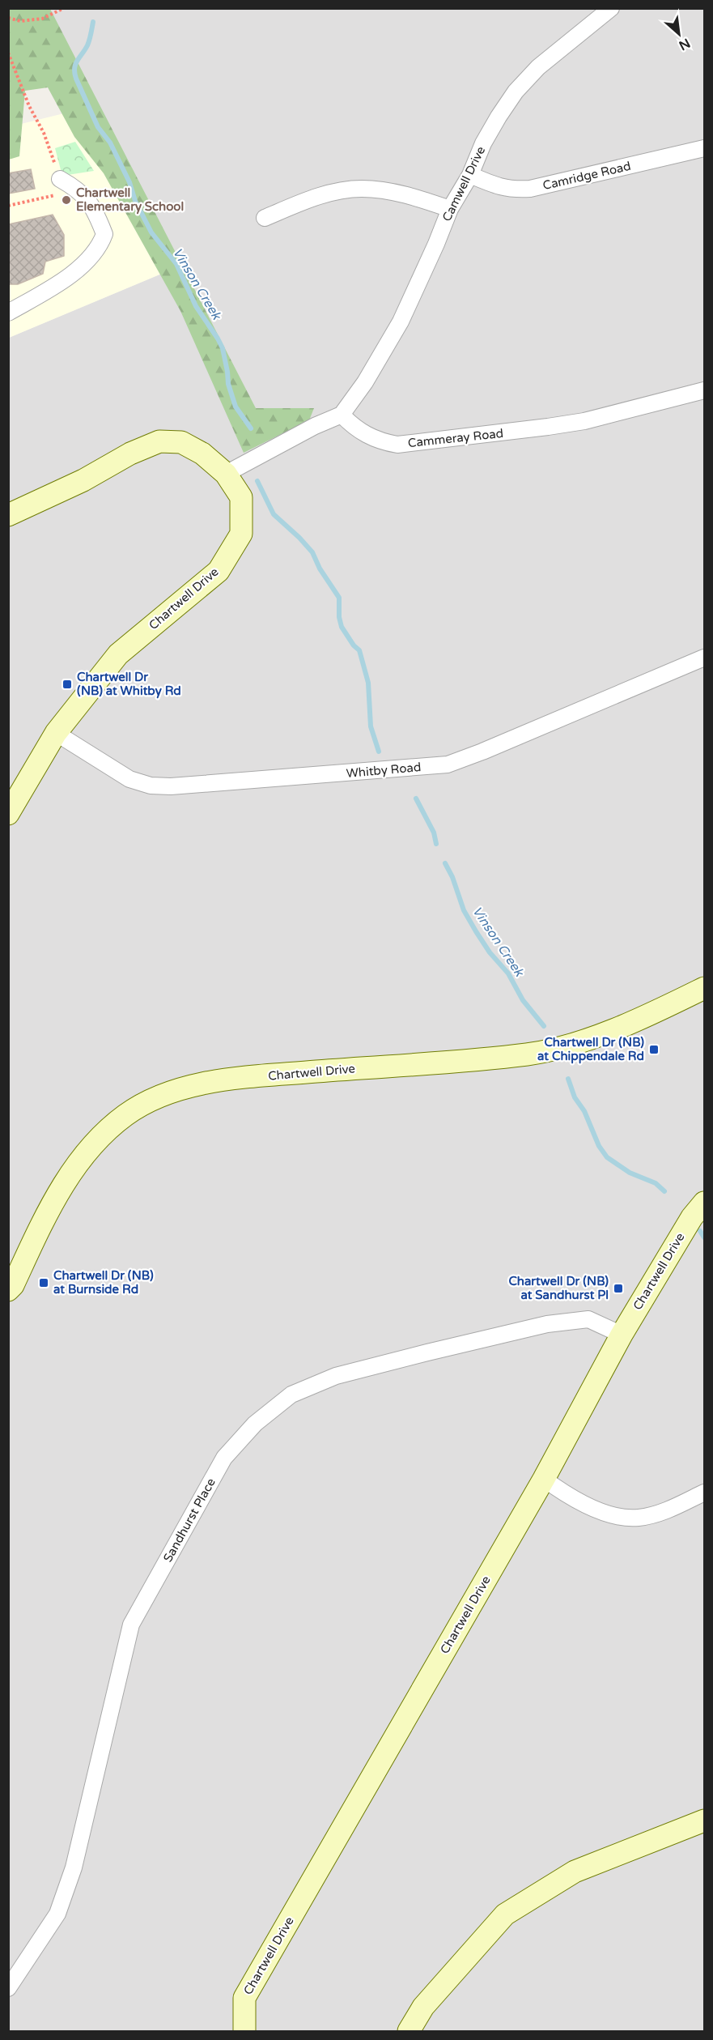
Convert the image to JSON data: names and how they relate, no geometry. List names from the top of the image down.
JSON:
{
  "streets": {
    "street": [
      "Camridge Road",
      "Camwell Drive",
      "Cammeray Road",
      "Chartwell Drive",
      "Whitby Road",
      "Sandhurst Place"
    ]
  },
  "crossings": [
    ["Camridge Road", "Camwell Drive"],
    ["Camwell Drive", "Cammeray Road"],
    ["Chartwell Drive", "Whitby Road"],
    ["Chartwell Drive", "Sandhurst Place"]
  ],
  "water": ["Vinson Creek"],
  "places": {
    "other": ["Chartwell Elementary School"],
    "transit": [
      "Chartwell Dr (NB) at Whitby Rd",
      "Chartwell Dr (NB) at Chippendale Rd",
      "Chartwell Dr (NB) at Burnside Rd",
      "Chartwell Dr (NB) at Sandhurst Pl"
    ]
  },
  "north": "bottom right"
}
